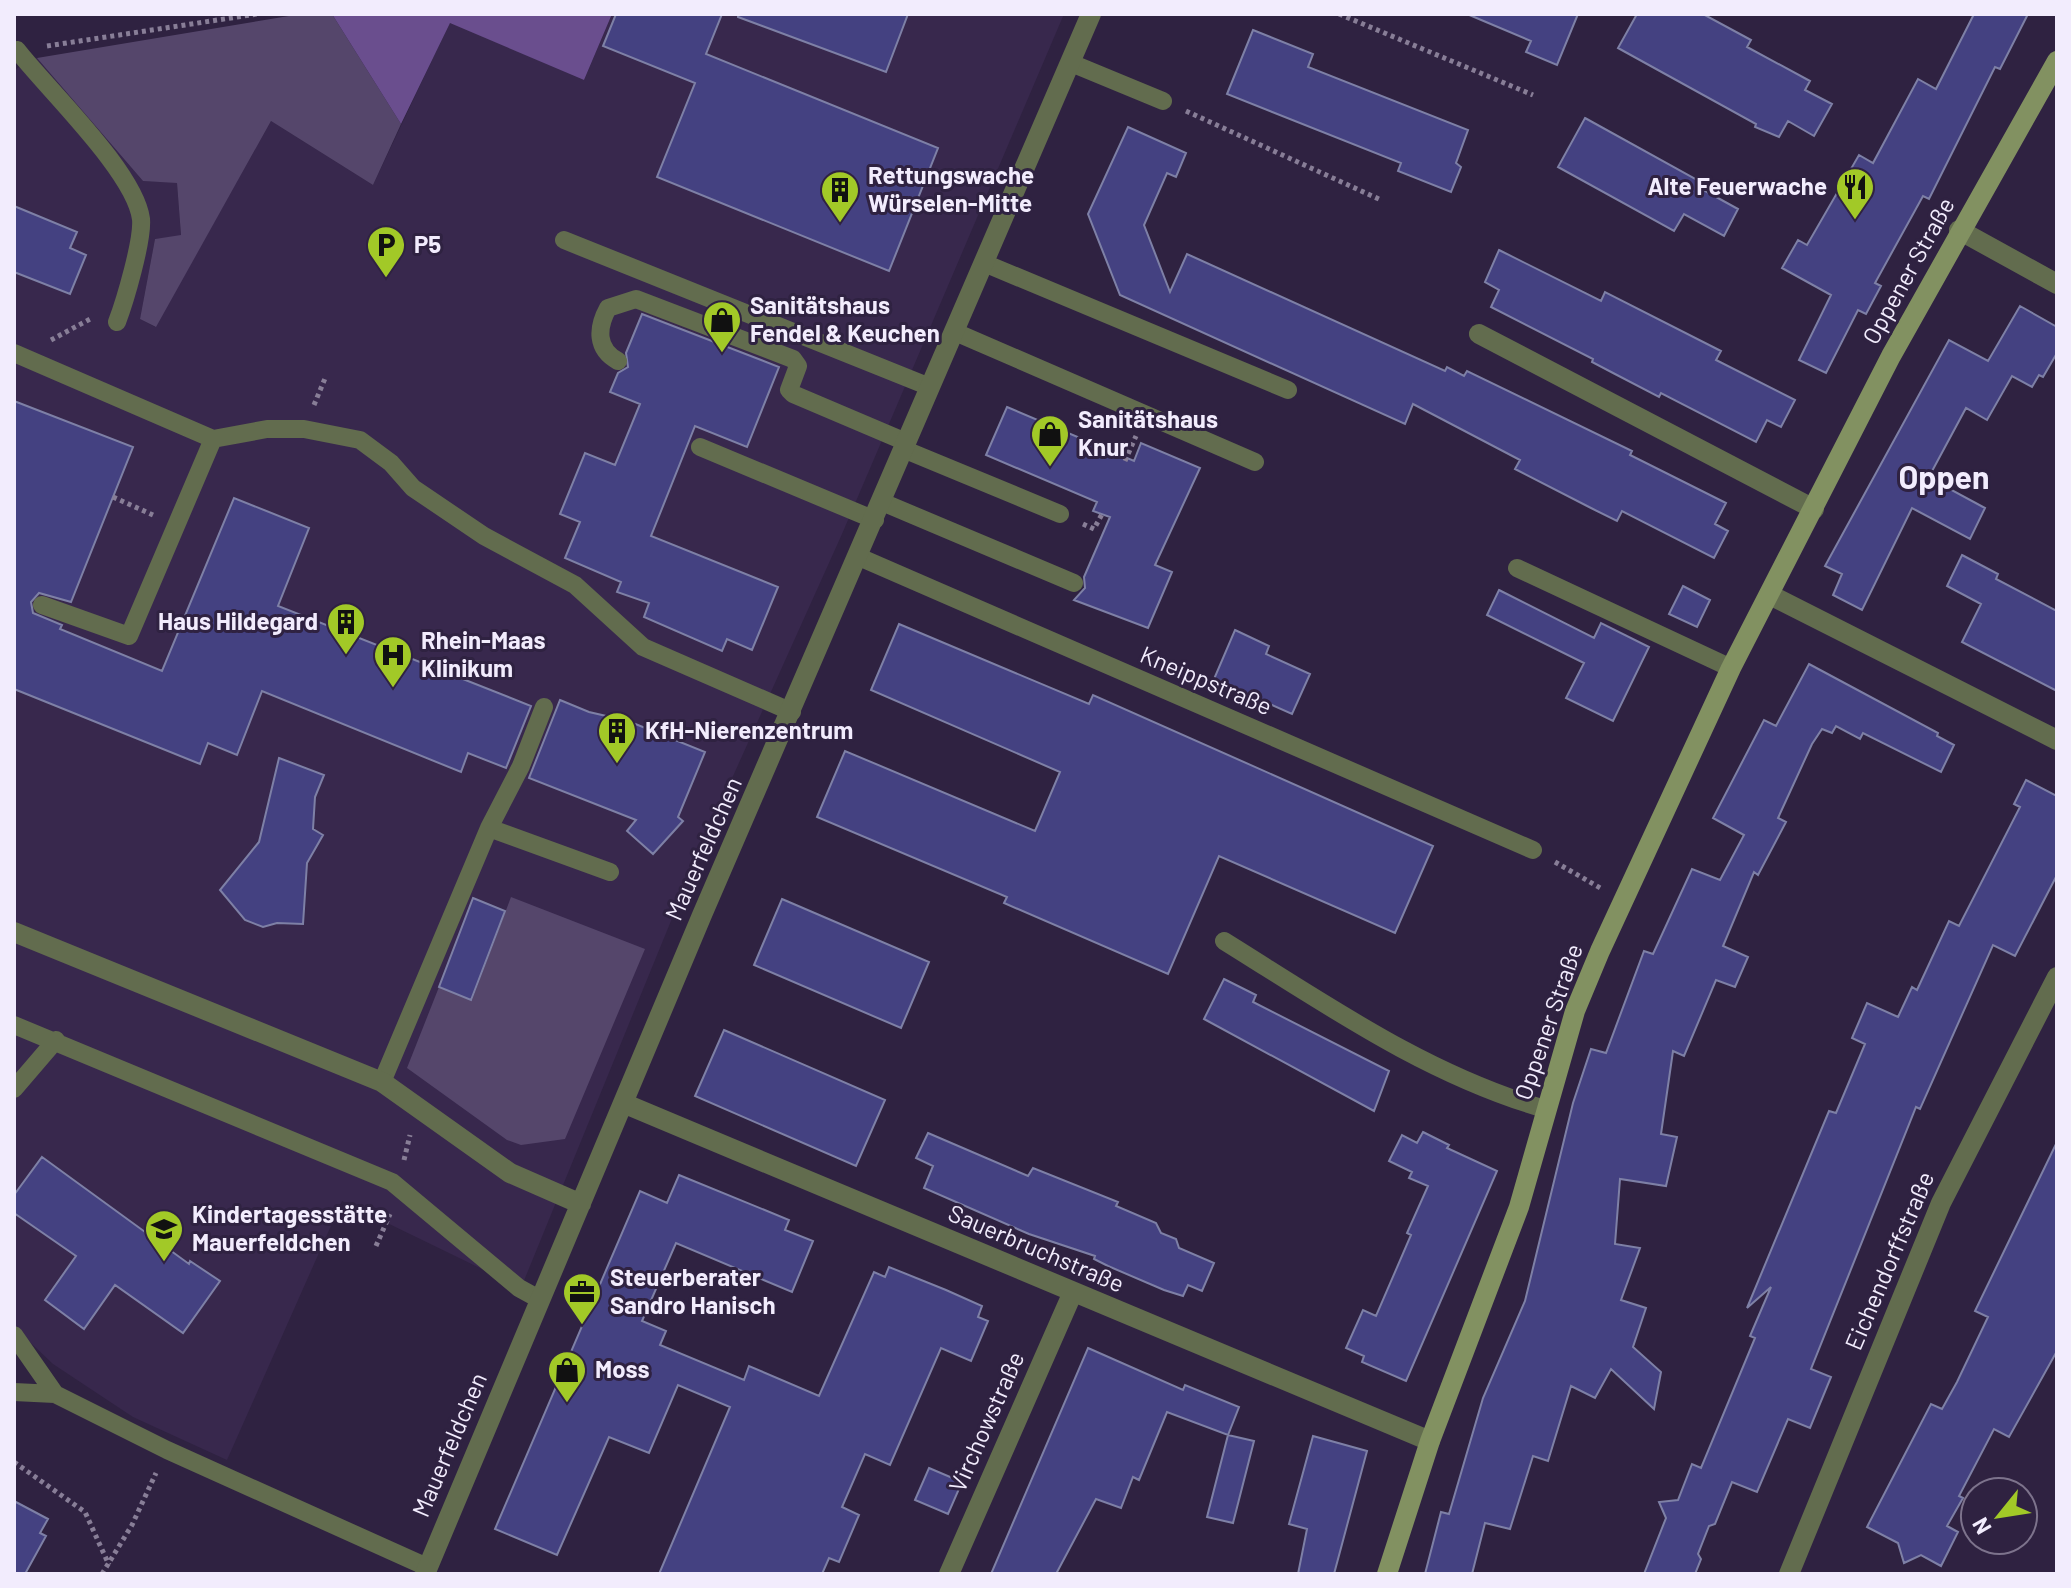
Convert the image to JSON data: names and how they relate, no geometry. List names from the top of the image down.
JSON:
{
  "streets": {
    "street": [
      "Oppener Straße",
      "Mauerfeldchen",
      "Sauerbruchstraße",
      "Eichendorffstraße",
      "Virchowstraße"
    ],
    "lane": ["Kneippstraße"]
  },
  "crossings": [
    ["Oppener Straße", "Sauerbruchstraße"],
    ["Kneippstraße", "Mauerfeldchen"],
    ["Mauerfeldchen", "Sauerbruchstraße"],
    ["Sauerbruchstraße", "Virchowstraße"]
  ],
  "districts": ["Oppen"],
  "places": {
    "restaurant": ["Alte Feuerwache"],
    "building": ["Rettungswache Würselen-Mitte", "Haus Hildegard", "KfH-Nierenzentrum"],
    "parking": ["P5"],
    "shop": ["Sanitätshaus Fendel & Keuchen", "Sanitätshaus Knur", "Moss"],
    "hospital": ["Rhein-Maas Klinikum"],
    "school or university": ["Kindertagesstätte Mauerfeldchen"],
    "office": ["Steuerberater Sandro Hanisch"]
  },
  "north": "bottom left"
}
